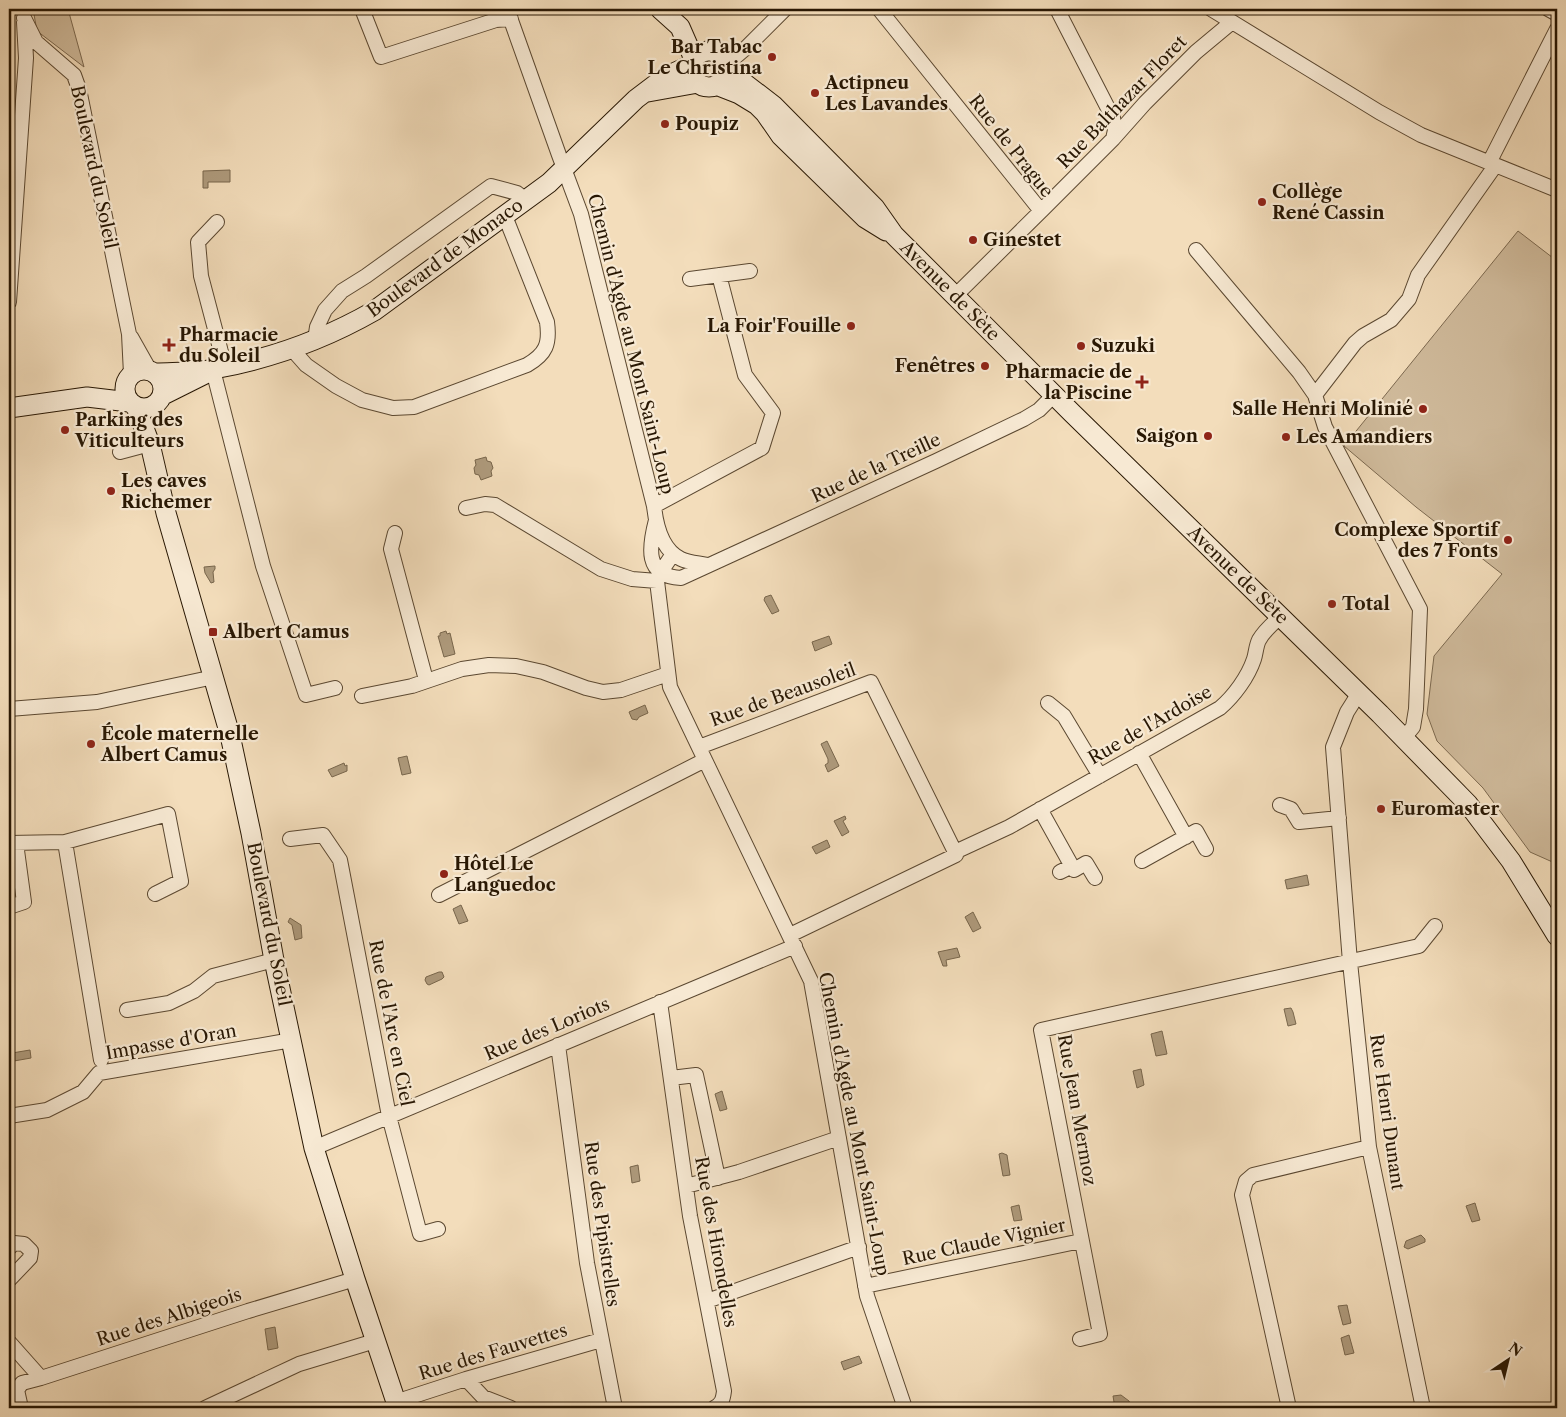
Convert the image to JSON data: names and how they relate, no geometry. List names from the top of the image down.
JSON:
{
  "streets": {
    "main road": ["Boulevard du Soleil", "Boulevard de Monaco", "Avenue de Sète"],
    "street": [
      "Rue Balthazar Floret",
      "Rue de Prague",
      "Chemin d'Agde au Mont Saint-Loup",
      "Rue de la Treille",
      "Rue de Beausoleil",
      "Rue de l'Ardoise",
      "Rue de l'Arc en Ciel",
      "Rue des Loriots",
      "Impasse d'Oran",
      "Rue Jean Mermoz",
      "Rue Henri Dunant",
      "Rue des Pipistrelles",
      "Rue des Hirondelles",
      "Rue Claude Vignier",
      "Rue des Albigeois",
      "Rue des Fauvettes"
    ]
  },
  "crossings": [
    ["Rue Balthazar Floret", "Rue de Prague"],
    ["Rue de Prague", "Avenue de Sète"],
    ["Boulevard du Soleil", "Boulevard de Monaco"],
    ["Boulevard du Soleil", "Rue des Loriots"],
    ["Boulevard du Soleil", "Impasse d'Oran"],
    ["Boulevard du Soleil", "Rue des Albigeois"],
    ["Boulevard du Soleil", "Rue des Fauvettes"],
    ["Boulevard de Monaco", "Avenue de Sète"],
    ["Boulevard de Monaco", "Chemin d'Agde au Mont Saint-Loup"],
    ["Avenue de Sète", "Rue de la Treille"],
    ["Avenue de Sète", "Rue de l'Ardoise"],
    ["Avenue de Sète", "Rue Henri Dunant"],
    ["Chemin d'Agde au Mont Saint-Loup", "Rue de la Treille"],
    ["Chemin d'Agde au Mont Saint-Loup", "Rue de Beausoleil"],
    ["Chemin d'Agde au Mont Saint-Loup", "Rue des Loriots"],
    ["Chemin d'Agde au Mont Saint-Loup", "Rue Claude Vignier"],
    ["Rue de Beausoleil", "Rue de l'Ardoise"],
    ["Rue de l'Arc en Ciel", "Rue des Loriots"],
    ["Rue des Loriots", "Rue des Pipistrelles"],
    ["Rue des Loriots", "Rue des Hirondelles"],
    ["Rue Jean Mermoz", "Rue Henri Dunant"],
    ["Rue Jean Mermoz", "Rue Claude Vignier"],
    ["Rue des Pipistrelles", "Rue des Fauvettes"]
  ],
  "places": {
    "other": [
      "Bar Tabac Le Christina",
      "Actipneu Les Lavandes",
      "Poupiz",
      "Collège René Cassin",
      "Ginestet",
      "La Foir'Fouille",
      "Suzuki",
      "Fenêtres",
      "Salle Henri Molinié",
      "Parking des Viticulteurs",
      "Saigon",
      "Les Amandiers",
      "Les caves Richemer",
      "Complexe Sportif des 7 Fonts",
      "Total",
      "École maternelle Albert Camus",
      "Euromaster",
      "Hôtel Le Languedoc"
    ],
    "health": ["Pharmacie du Soleil", "Pharmacie de la Piscine"],
    "transit": ["Albert Camus"]
  },
  "north": "top right"
}
